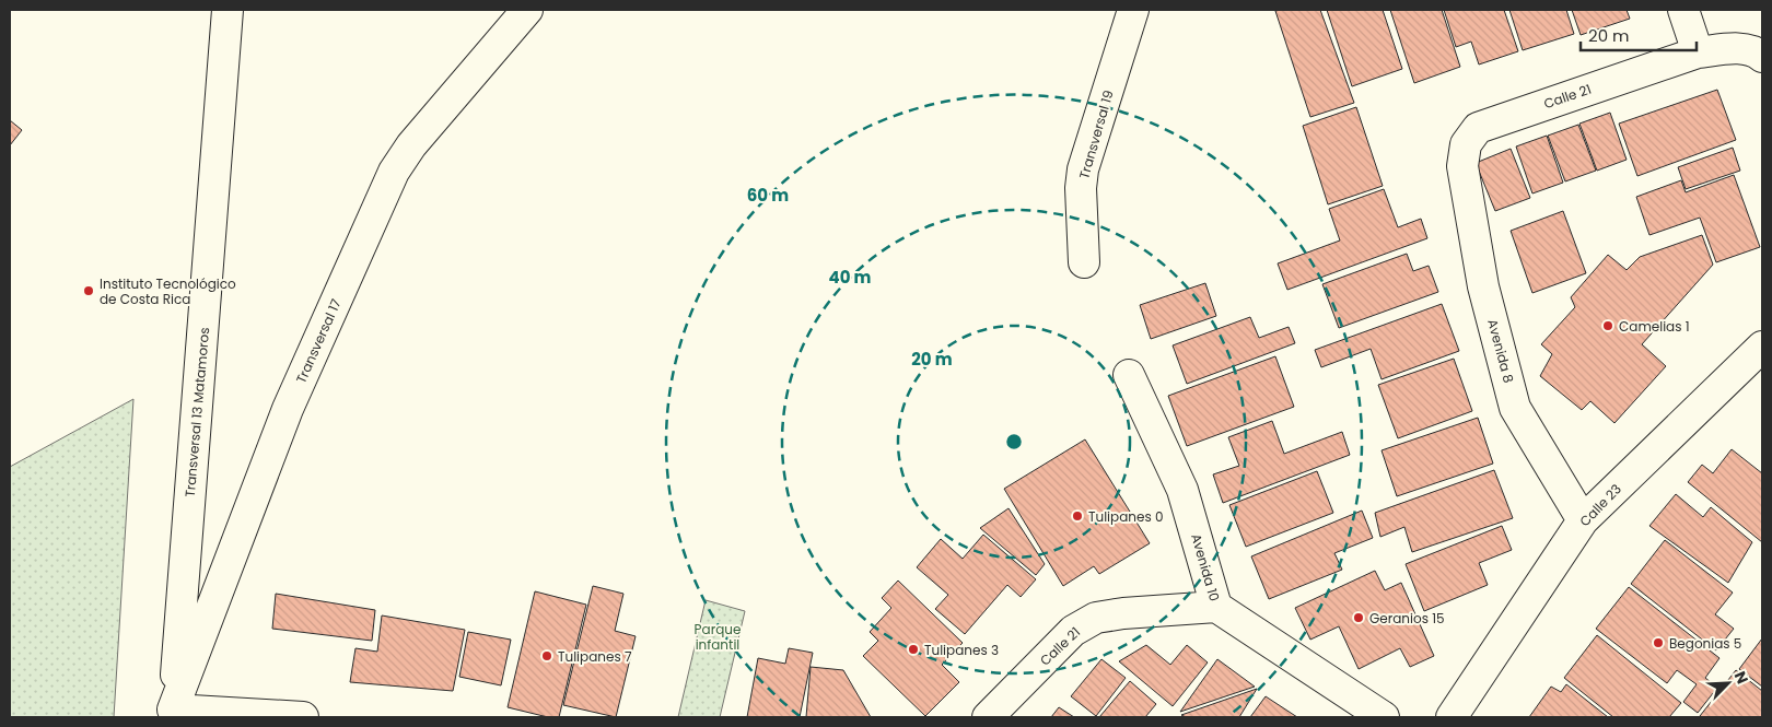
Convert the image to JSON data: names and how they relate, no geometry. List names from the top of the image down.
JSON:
{
  "streets": {
    "street": [
      "Calle 21",
      "Transversal 19",
      "Transversal 17",
      "Avenida 8",
      "Transversal 13 Matamoros",
      "Calle 23",
      "Avenida 10"
    ]
  },
  "crossings": [
    ["Calle 21", "Avenida 8"],
    ["Calle 21", "Avenida 10"],
    ["Transversal 17", "Transversal 13 Matamoros"],
    ["Avenida 8", "Calle 23"]
  ],
  "parks": ["Parque infantil"],
  "places": [
    "Instituto Tecnológico de Costa Rica",
    "Camelias 1",
    "Tulipanes 0",
    "Geranios 15",
    "Begonias 5",
    "Tulipanes 3",
    "Tulipanes 7"
  ],
  "scale_bar": "20 m",
  "north": "top right",
  "rings": ["60 m", "40 m", "20 m"]
}
